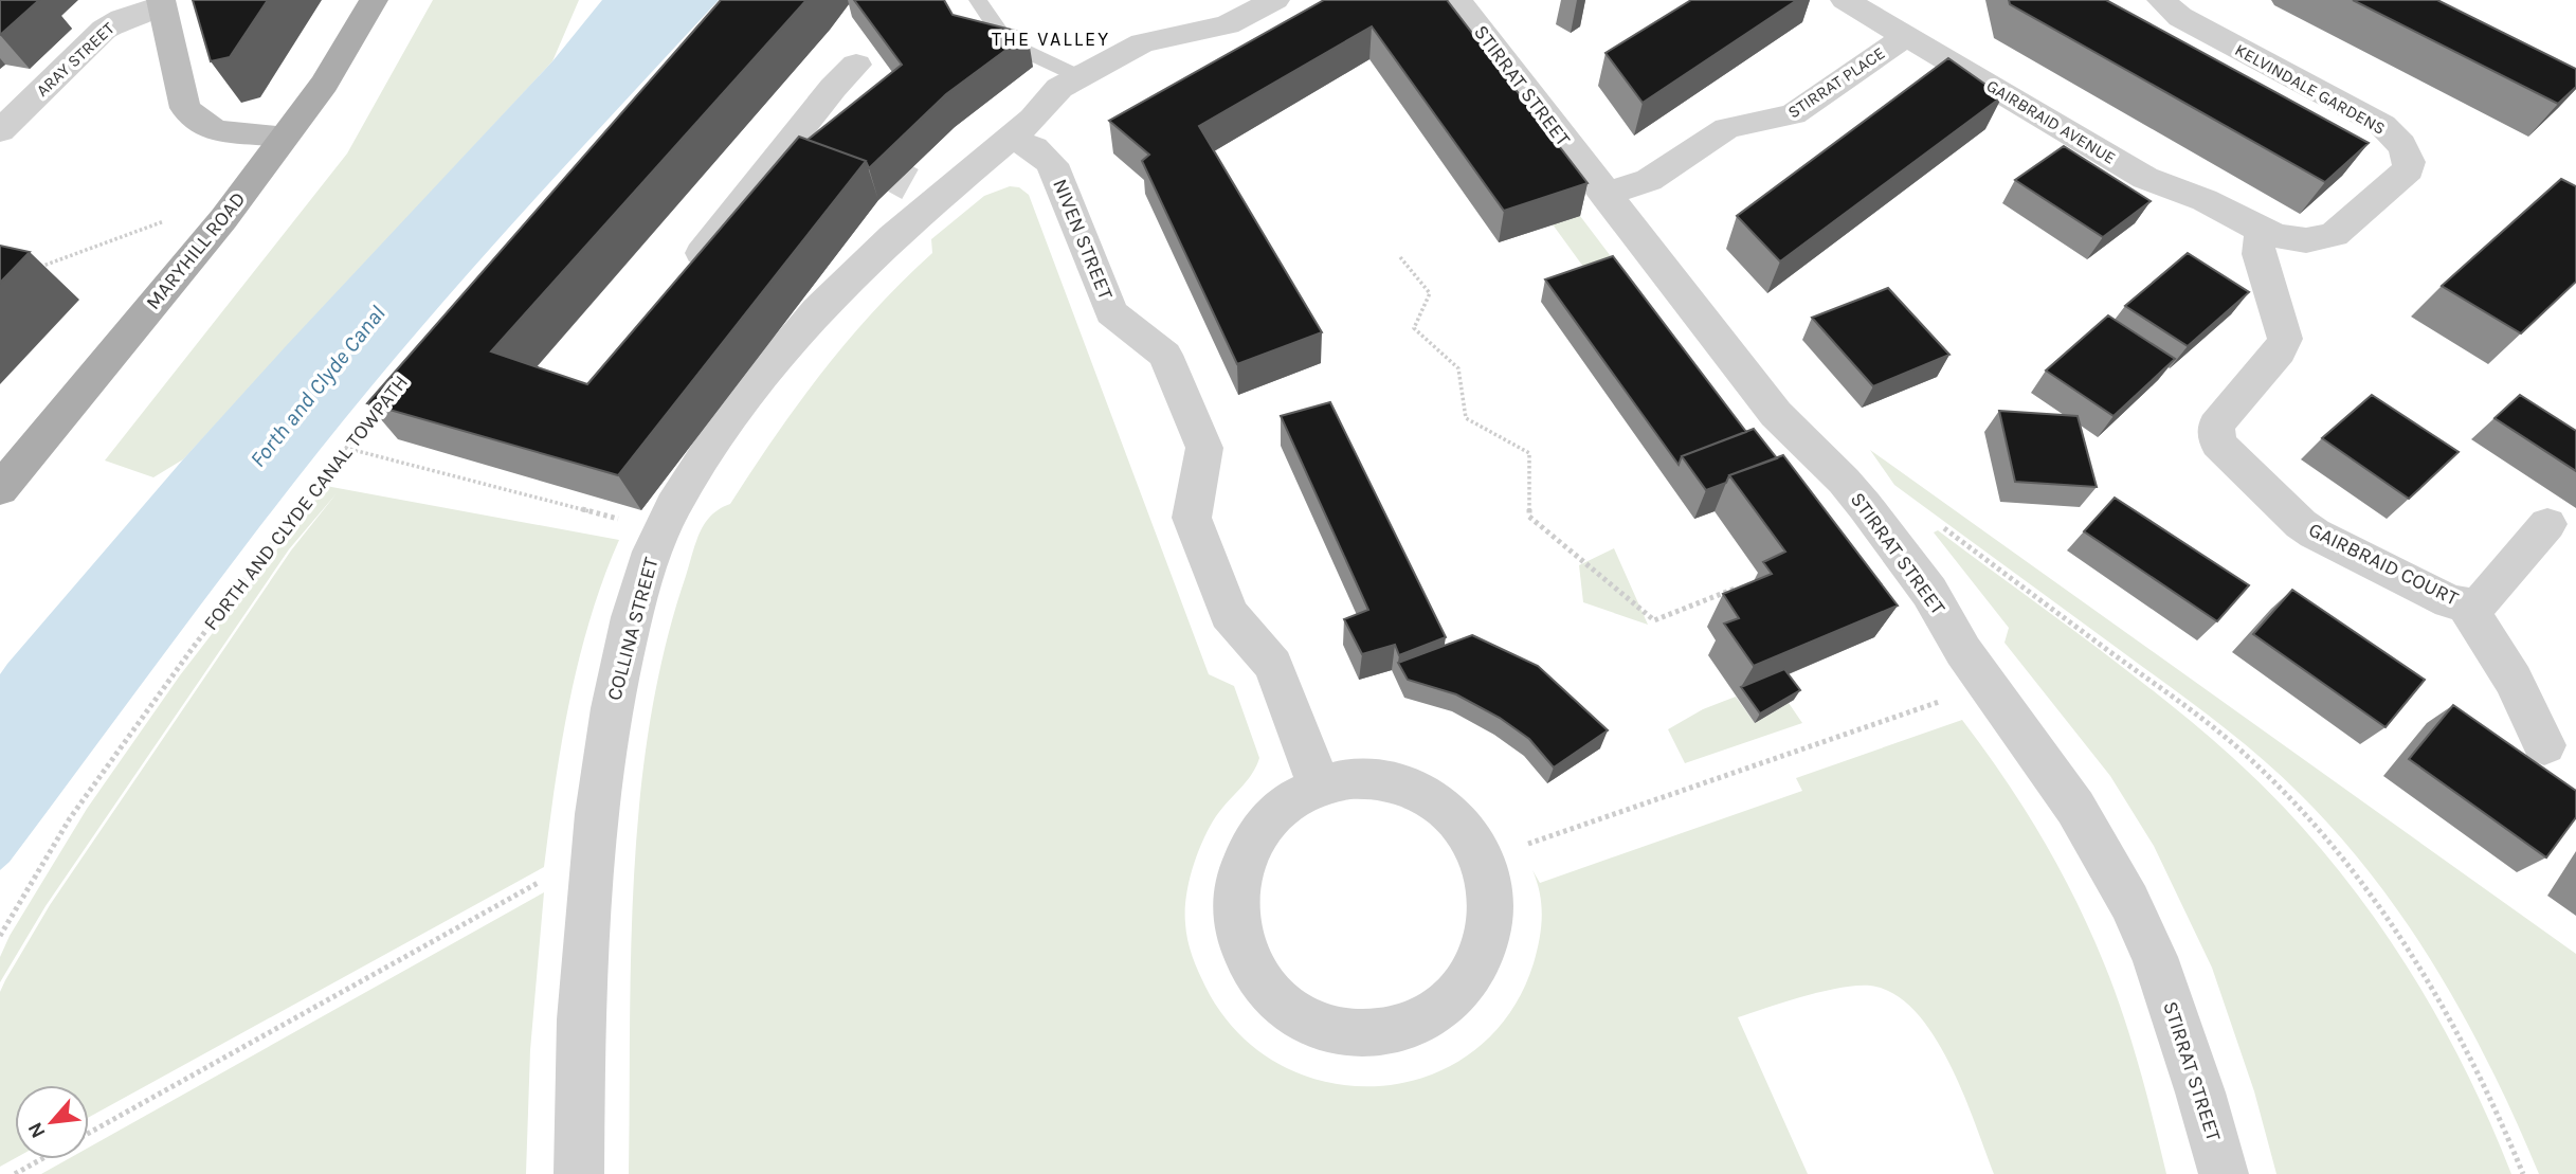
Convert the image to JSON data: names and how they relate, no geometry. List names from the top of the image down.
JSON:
{
  "streets": {
    "main road": ["MARYHILL ROAD"],
    "street": [
      "ARAY STREET",
      "STIRRAT PLACE",
      "STIRRAT STREET",
      "KELVINDALE GARDENS",
      "GAIRBRAID AVENUE",
      "NIVEN STREET",
      "GAIRBRAID COURT",
      "COLLINA STREET"
    ],
    "path": ["FORTH AND CLYDE CANAL TOWPATH"]
  },
  "crossings": [
    ["STIRRAT PLACE", "STIRRAT STREET"],
    ["STIRRAT PLACE", "GAIRBRAID AVENUE"],
    ["KELVINDALE GARDENS", "GAIRBRAID AVENUE"],
    ["KELVINDALE GARDENS", "GAIRBRAID COURT"],
    ["GAIRBRAID AVENUE", "GAIRBRAID COURT"],
    ["NIVEN STREET", "COLLINA STREET"]
  ],
  "districts": ["THE VALLEY"],
  "water": ["Forth and Clyde Canal"],
  "north": "bottom left"
}
